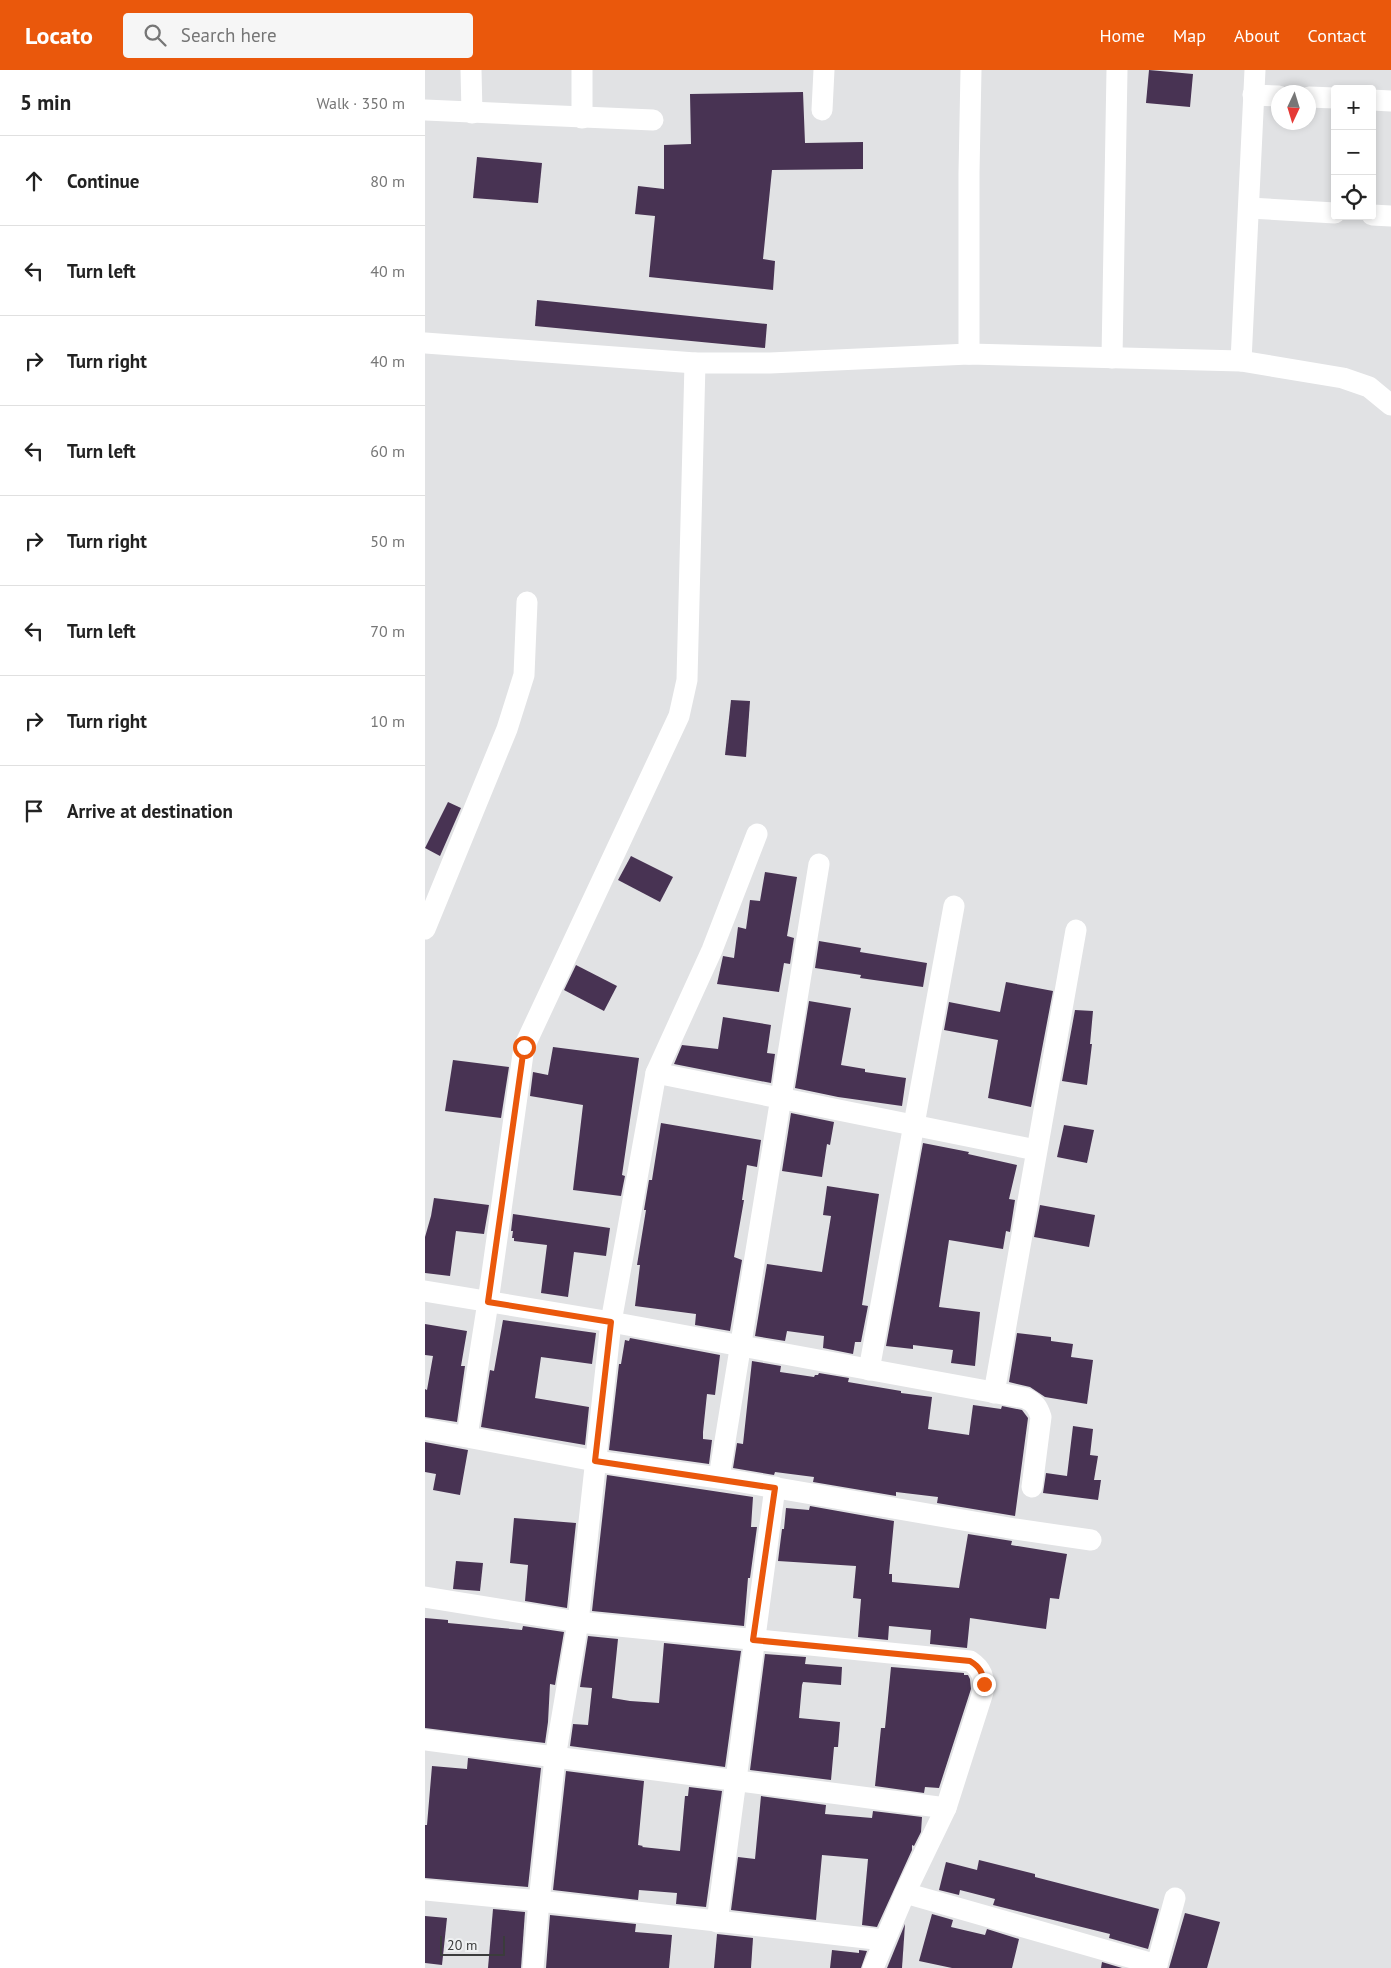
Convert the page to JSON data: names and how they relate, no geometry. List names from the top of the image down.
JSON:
{
  "scale_bar": "20 m",
  "north": "bottom",
  "page": {
    "header": "Locato",
    "search": "Search here",
    "nav": [
      "Home",
      "Map",
      "About",
      "Contact"
    ],
    "heading": ["5 min", "Walk · 350 m"],
    "map_buttons": ["+", "−"],
    "list": [
      ["Continue", "80 m"],
      ["Turn left", "40 m"],
      ["Turn right", "40 m"],
      ["Turn left", "60 m"],
      ["Turn right", "50 m"],
      ["Turn left", "70 m"],
      ["Turn right", "10 m"],
      "Arrive at destination"
    ],
    "scale": "20 m"
  }
}
